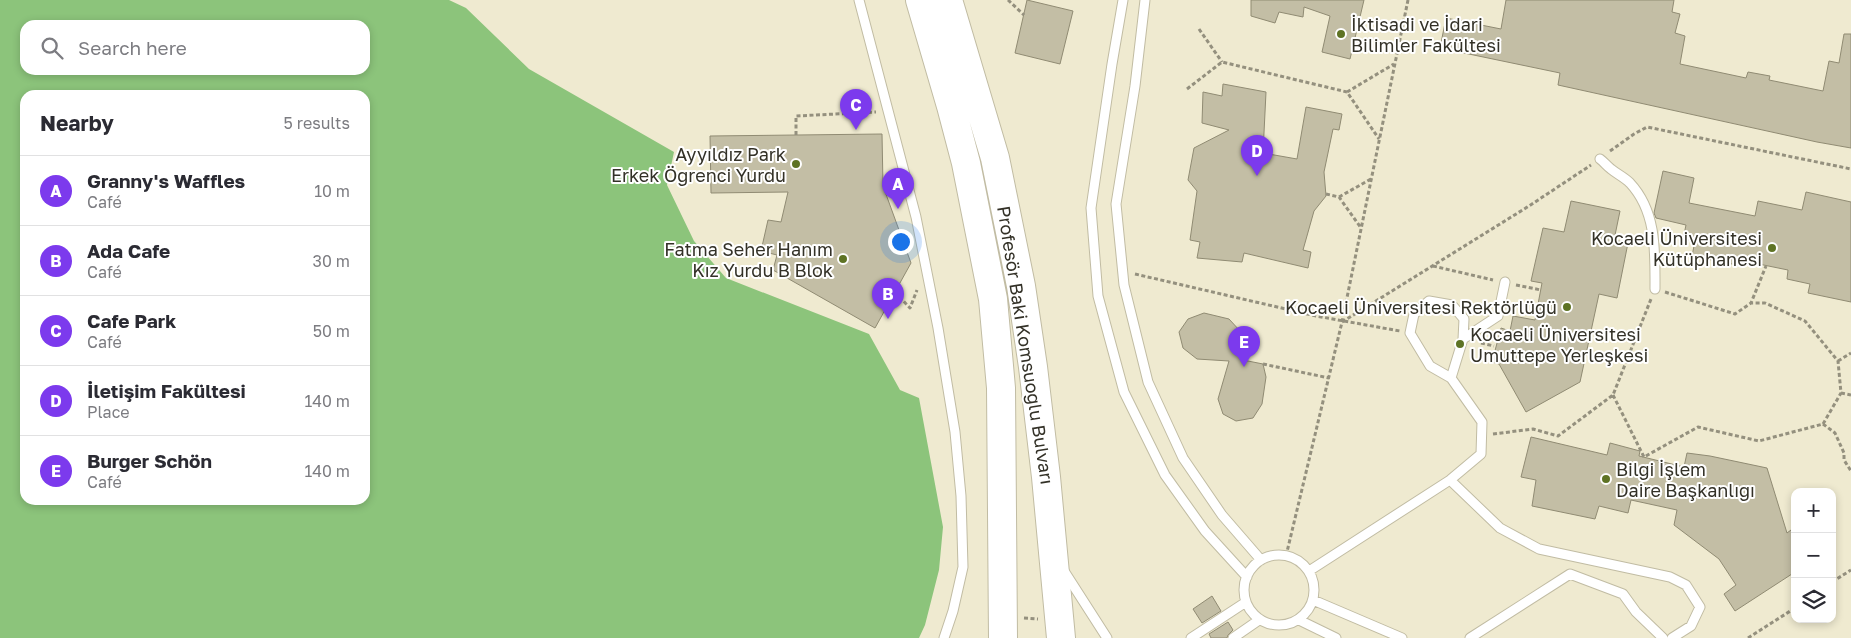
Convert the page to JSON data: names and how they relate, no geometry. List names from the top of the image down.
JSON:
{
  "streets": {
    "highway": ["Profesör Baki Komsuoğlu Bulvarı"]
  },
  "places": [
    "İktisadi ve İdari Bilimler Fakültesi",
    "Ayyıldız Park Erkek Öğrenci Yurdu",
    "Kocaeli Üniversitesi Kütüphanesi",
    "Fatma Seher Hanım Kız Yurdu B Blok",
    "Kocaeli Üniversitesi Rektörlüğü",
    "Kocaeli Üniversitesi Umuttepe Yerleşkesi",
    "Bilgi İşlem Daire Başkanlığı"
  ],
  "page": {
    "search": "Search here",
    "pins": [
      "C",
      "D",
      "A",
      "B",
      "E"
    ],
    "heading": ["Nearby", "5 results"],
    "list": [
      {
        "mark": "A",
        "name": "Granny's Waffles",
        "note": "Café",
        "value": "10 m"
      },
      {
        "mark": "B",
        "name": "Ada Cafe",
        "note": "Café",
        "value": "30 m"
      },
      {
        "mark": "C",
        "name": "Cafe Park",
        "note": "Café",
        "value": "50 m"
      },
      {
        "mark": "D",
        "name": "İletişim Fakültesi",
        "note": "Place",
        "value": "140 m"
      },
      {
        "mark": "E",
        "name": "Burger Schön",
        "note": "Café",
        "value": "140 m"
      }
    ],
    "map_buttons": ["+", "−"]
  }
}
